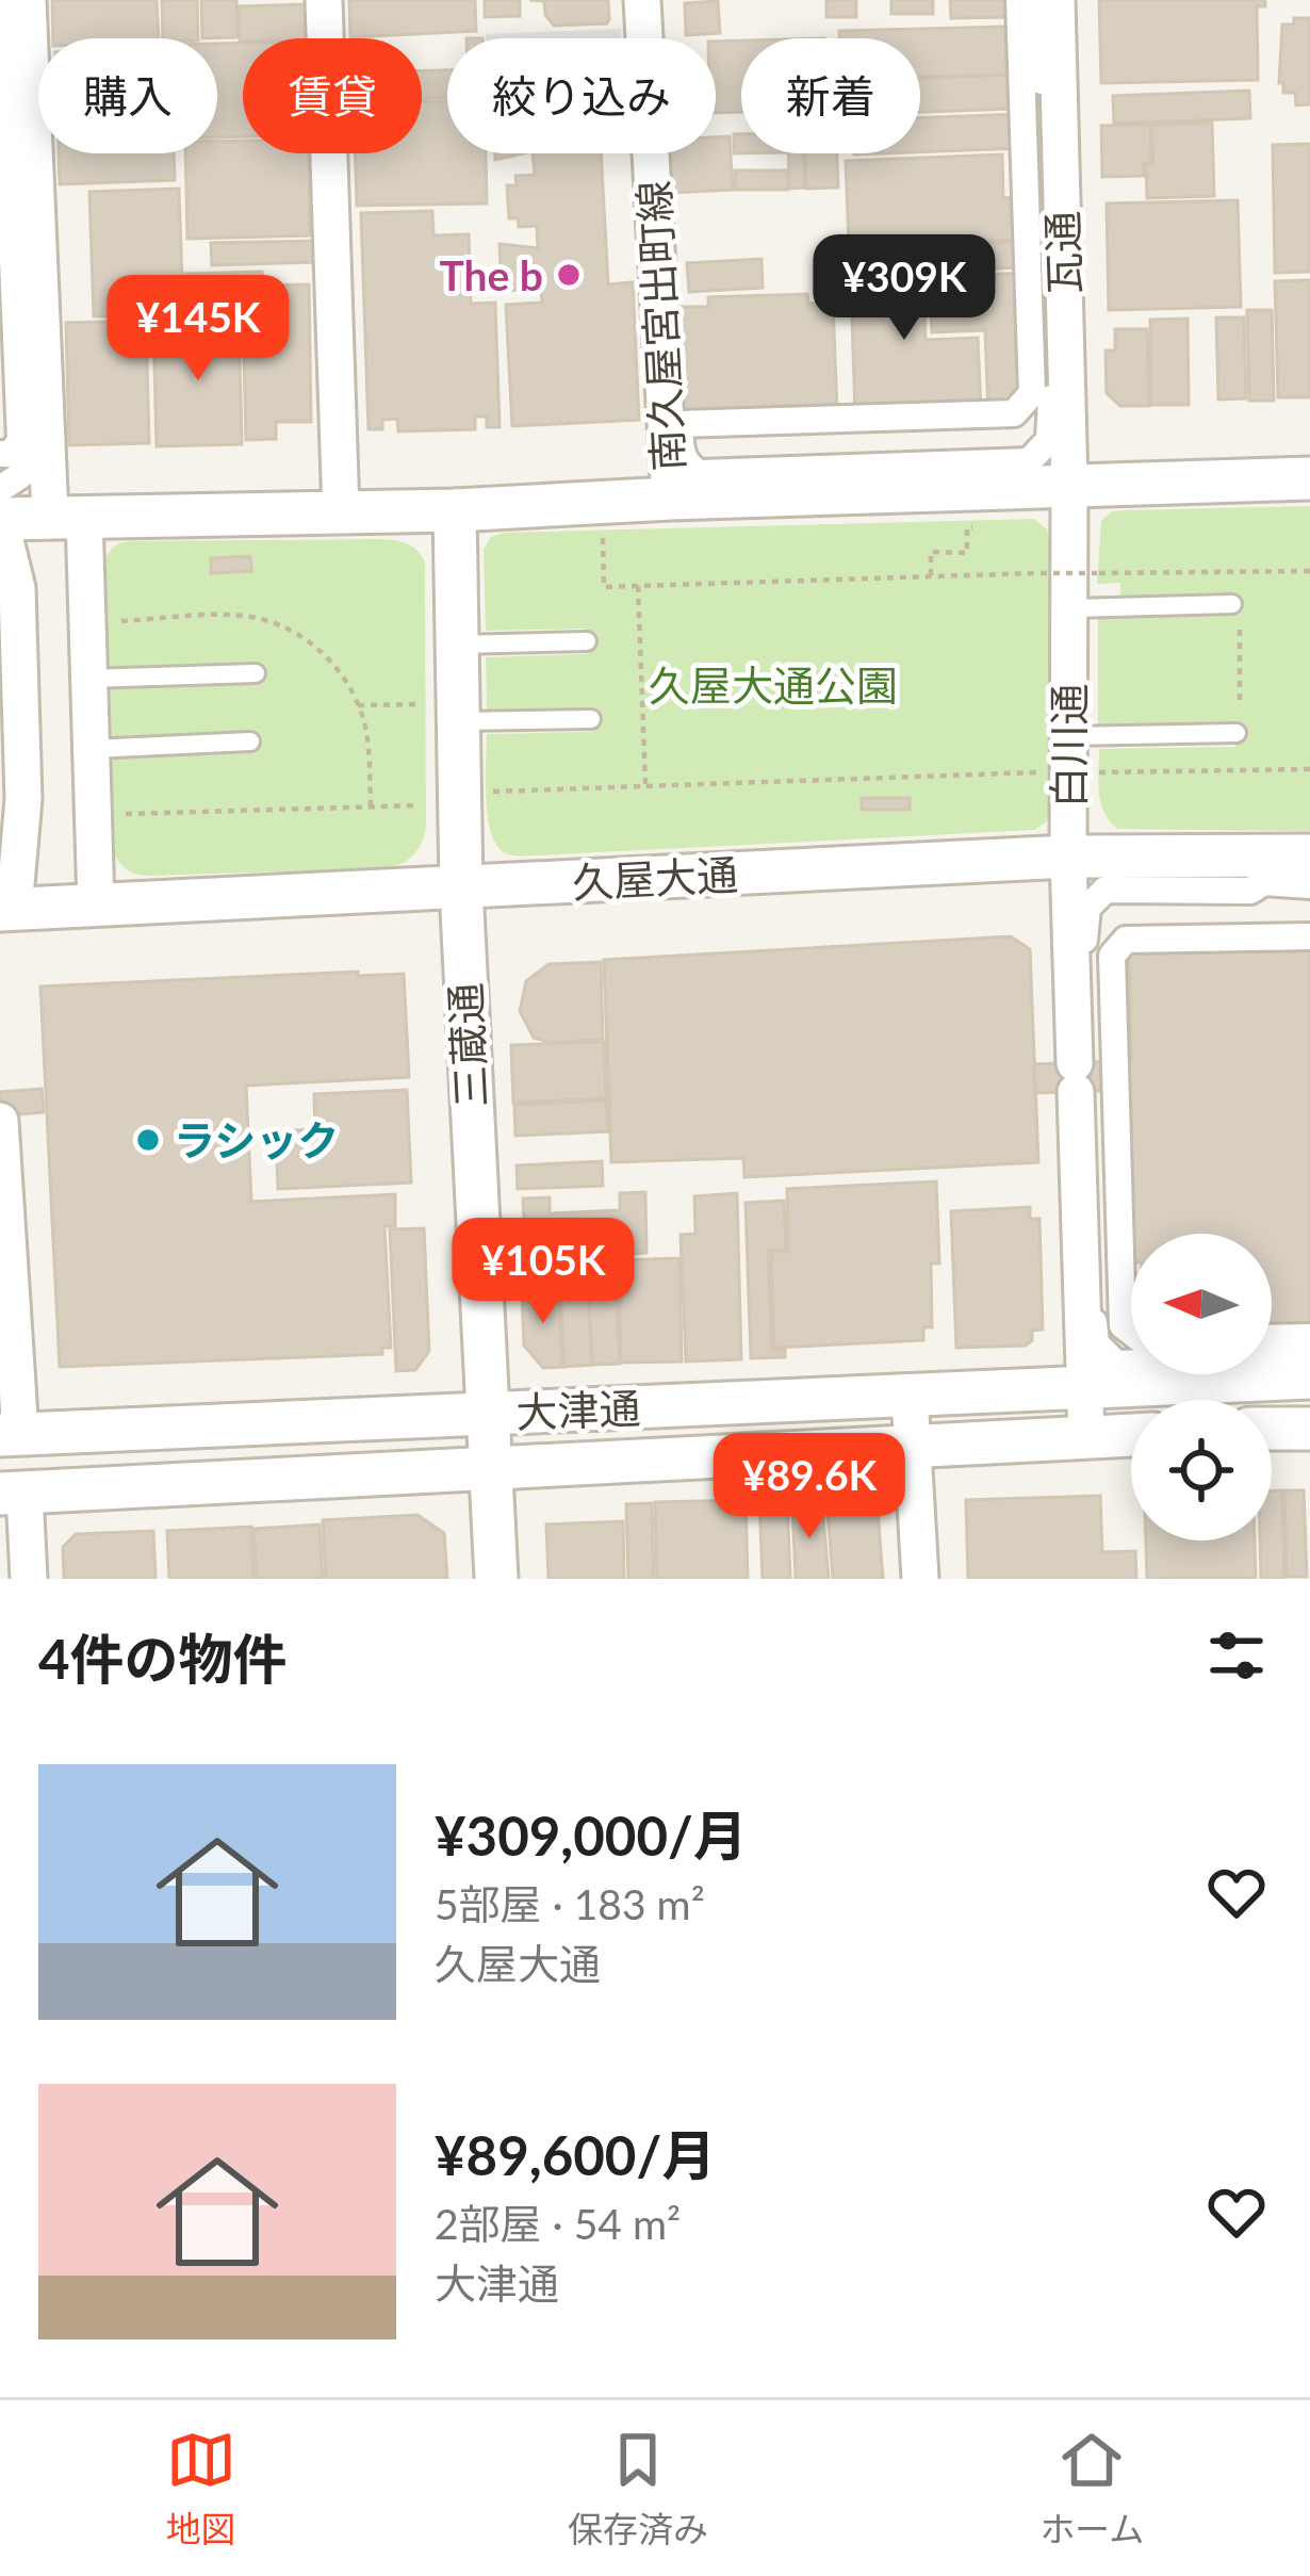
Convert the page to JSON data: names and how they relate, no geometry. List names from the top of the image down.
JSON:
{
  "streets": {
    "street": [
      "瓦通",
      "南久屋宮出町線",
      "白川通",
      "久屋大通",
      "三蔵通",
      "大津通"
    ]
  },
  "crossings": [
    ["瓦通", "白川通"],
    ["白川通", "久屋大通"],
    ["白川通", "大津通"],
    ["久屋大通", "三蔵通"],
    ["三蔵通", "大津通"]
  ],
  "parks": ["久屋大通公園"],
  "places": ["The b", "ラシック"],
  "north": "left",
  "page": {
    "chip": [
      "購入",
      "賃貸",
      "絞り込み",
      "新着"
    ],
    "price": [
      "¥309K",
      "¥145K",
      "¥105K",
      "¥89.6K"
    ],
    "heading": "4件の物件",
    "list": [
      {
        "name": "¥309,000/月",
        "note": "5部屋 · 183 m² · 久屋大通"
      },
      {
        "name": "¥89,600/月",
        "note": "2部屋 · 54 m² · 大津通"
      }
    ],
    "tabs": ["地図", "保存済み", "ホーム"]
  }
}
